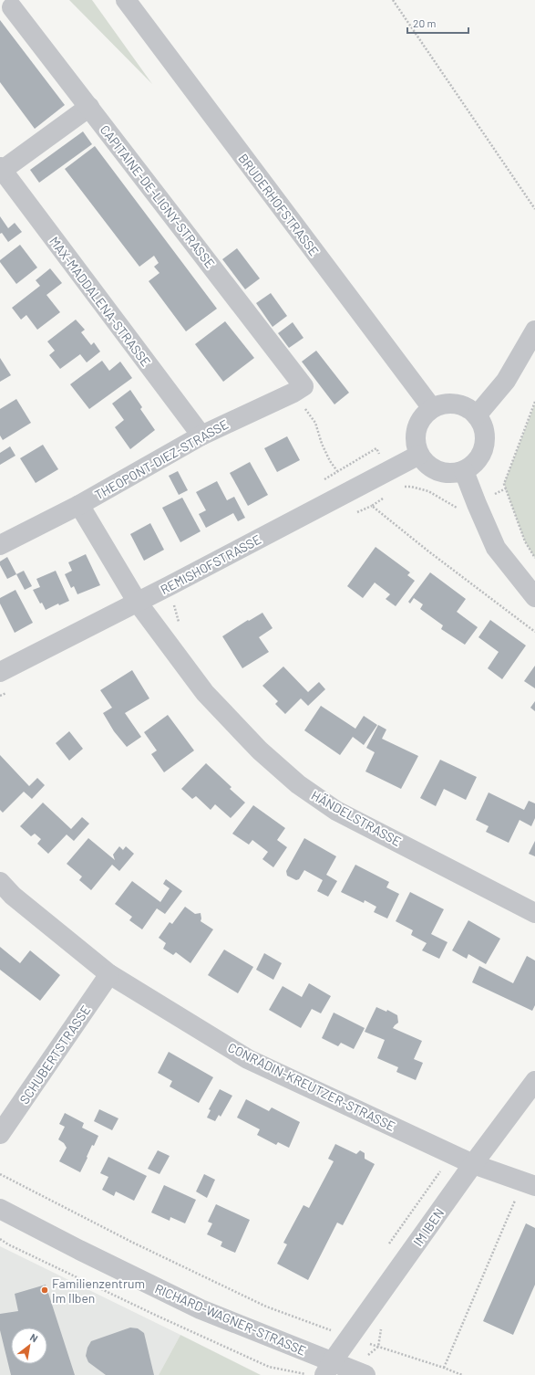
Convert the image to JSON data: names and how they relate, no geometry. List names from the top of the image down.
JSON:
{
  "streets": {
    "street": [
      "CAPITAINE-DE-LIGNY-STRASSE",
      "BRUDERHOFSTRASSE",
      "MAX-MADDALENA-STRASSE",
      "THEOPONT-DIEZ-STRASSE",
      "REMISHOFSTRASSE",
      "HÄNDELSTRASSE",
      "SCHUBERTSTRASSE",
      "CONRADIN-KREUTZER-STRASSE",
      "IM IBEN",
      "RICHARD-WAGNER-STRASSE"
    ]
  },
  "crossings": [
    ["CAPITAINE-DE-LIGNY-STRASSE", "THEOPONT-DIEZ-STRASSE"],
    ["BRUDERHOFSTRASSE", "REMISHOFSTRASSE"],
    ["MAX-MADDALENA-STRASSE", "THEOPONT-DIEZ-STRASSE"],
    ["THEOPONT-DIEZ-STRASSE", "REMISHOFSTRASSE"],
    ["THEOPONT-DIEZ-STRASSE", "HÄNDELSTRASSE"],
    ["REMISHOFSTRASSE", "HÄNDELSTRASSE"],
    ["SCHUBERTSTRASSE", "CONRADIN-KREUTZER-STRASSE"],
    ["CONRADIN-KREUTZER-STRASSE", "IM IBEN"],
    ["IM IBEN", "RICHARD-WAGNER-STRASSE"]
  ],
  "places": ["Familienzentrum Im Ilben"],
  "scale_bar": "20 m",
  "north": "top right"
}
